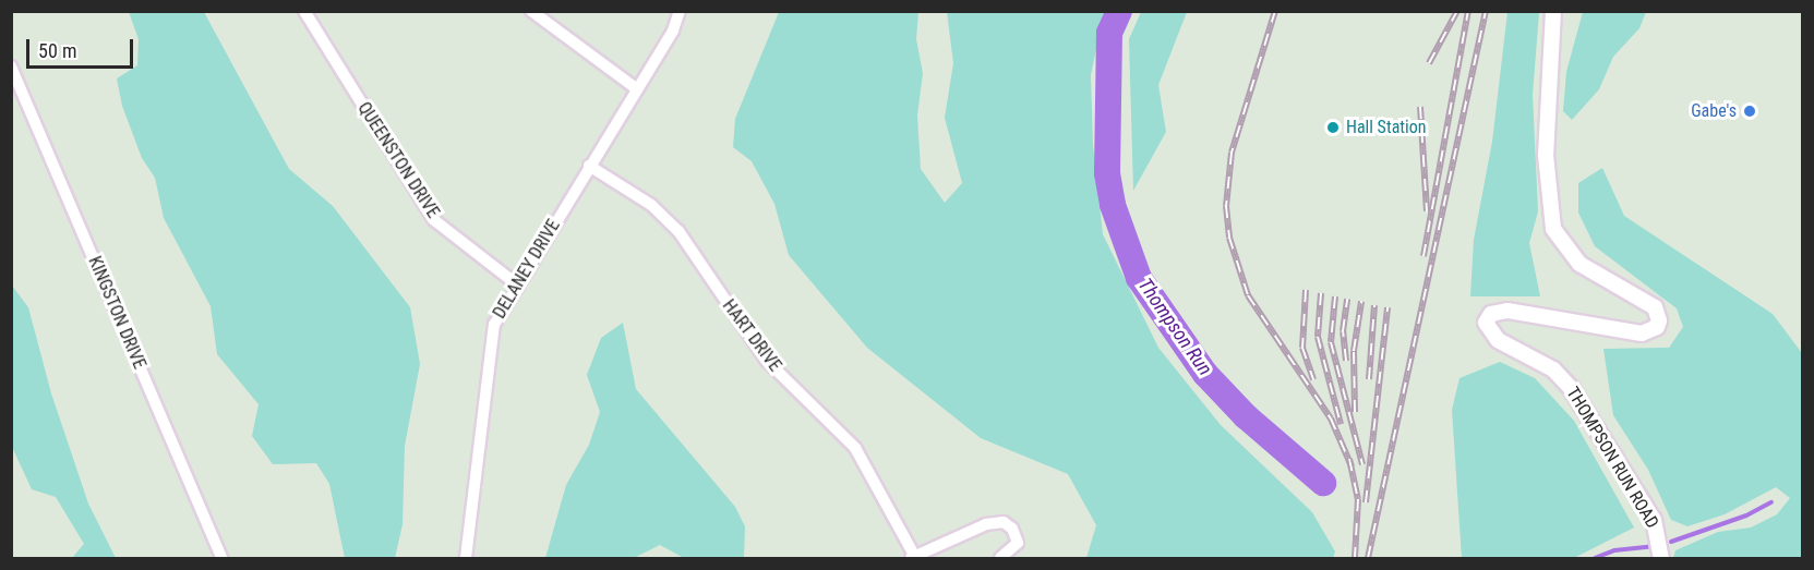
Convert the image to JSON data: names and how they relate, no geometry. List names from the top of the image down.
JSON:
{
  "streets": {
    "street": [
      "QUEENSTON DRIVE",
      "DELANEY DRIVE",
      "KINGSTON DRIVE",
      "HART DRIVE",
      "THOMPSON RUN ROAD"
    ]
  },
  "crossings": [
    ["QUEENSTON DRIVE", "DELANEY DRIVE"],
    ["DELANEY DRIVE", "HART DRIVE"]
  ],
  "water": ["Thompson Run"],
  "places": ["Gabe's", "Hall Station"],
  "scale_bar": "50 m"
}
